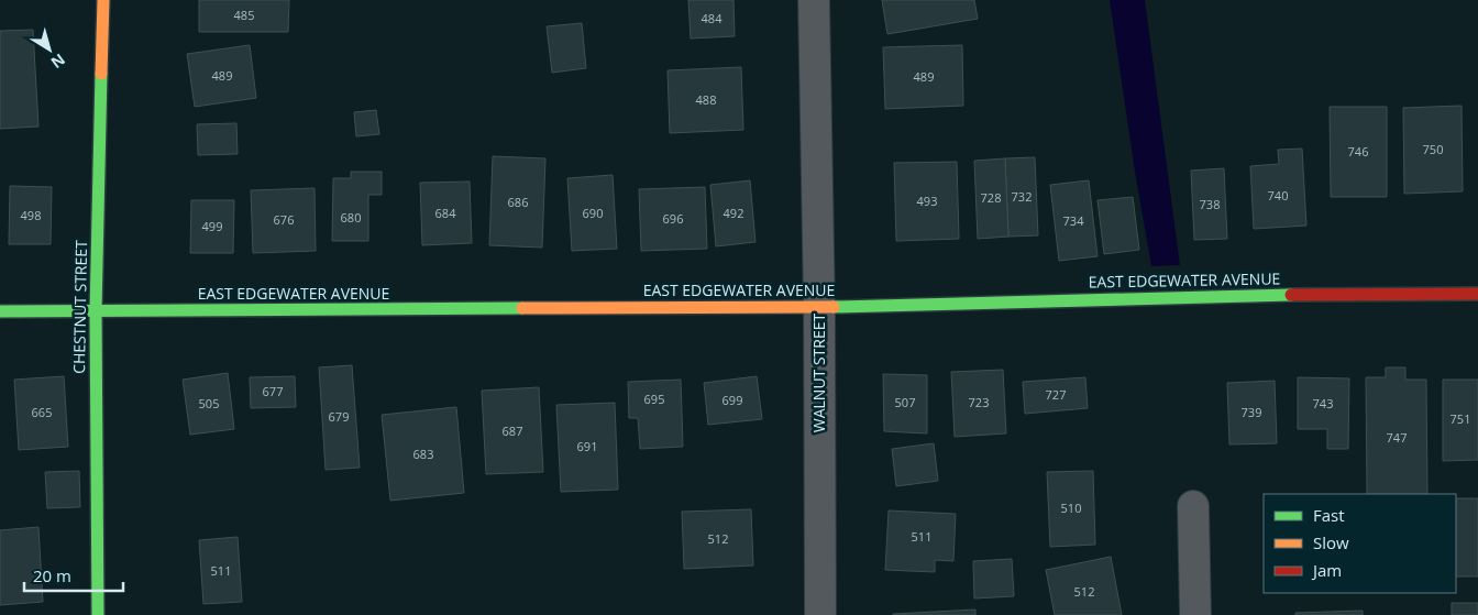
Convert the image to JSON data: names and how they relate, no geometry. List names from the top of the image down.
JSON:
{
  "streets": {
    "street": ["EAST EDGEWATER AVENUE", "CHESTNUT STREET", "WALNUT STREET"]
  },
  "crossings": [
    ["EAST EDGEWATER AVENUE", "CHESTNUT STREET"],
    ["EAST EDGEWATER AVENUE", "WALNUT STREET"]
  ],
  "house_numbers": [
    "485",
    "484",
    "489",
    "489",
    "488",
    "750",
    "746",
    "740",
    "732",
    "728",
    "493",
    "686",
    "738",
    "684",
    "690",
    "492",
    "498",
    "680",
    "696",
    "676",
    "734",
    "499",
    "677",
    "727",
    "695",
    "699",
    "507",
    "723",
    "505",
    "743",
    "665",
    "739",
    "679",
    "751",
    "687",
    "747",
    "691",
    "683",
    "510",
    "511",
    "512",
    "511",
    "512"
  ],
  "legend": ["Fast", "Slow", "Jam"],
  "scale_bar": "20 m",
  "north": "bottom right"
}
